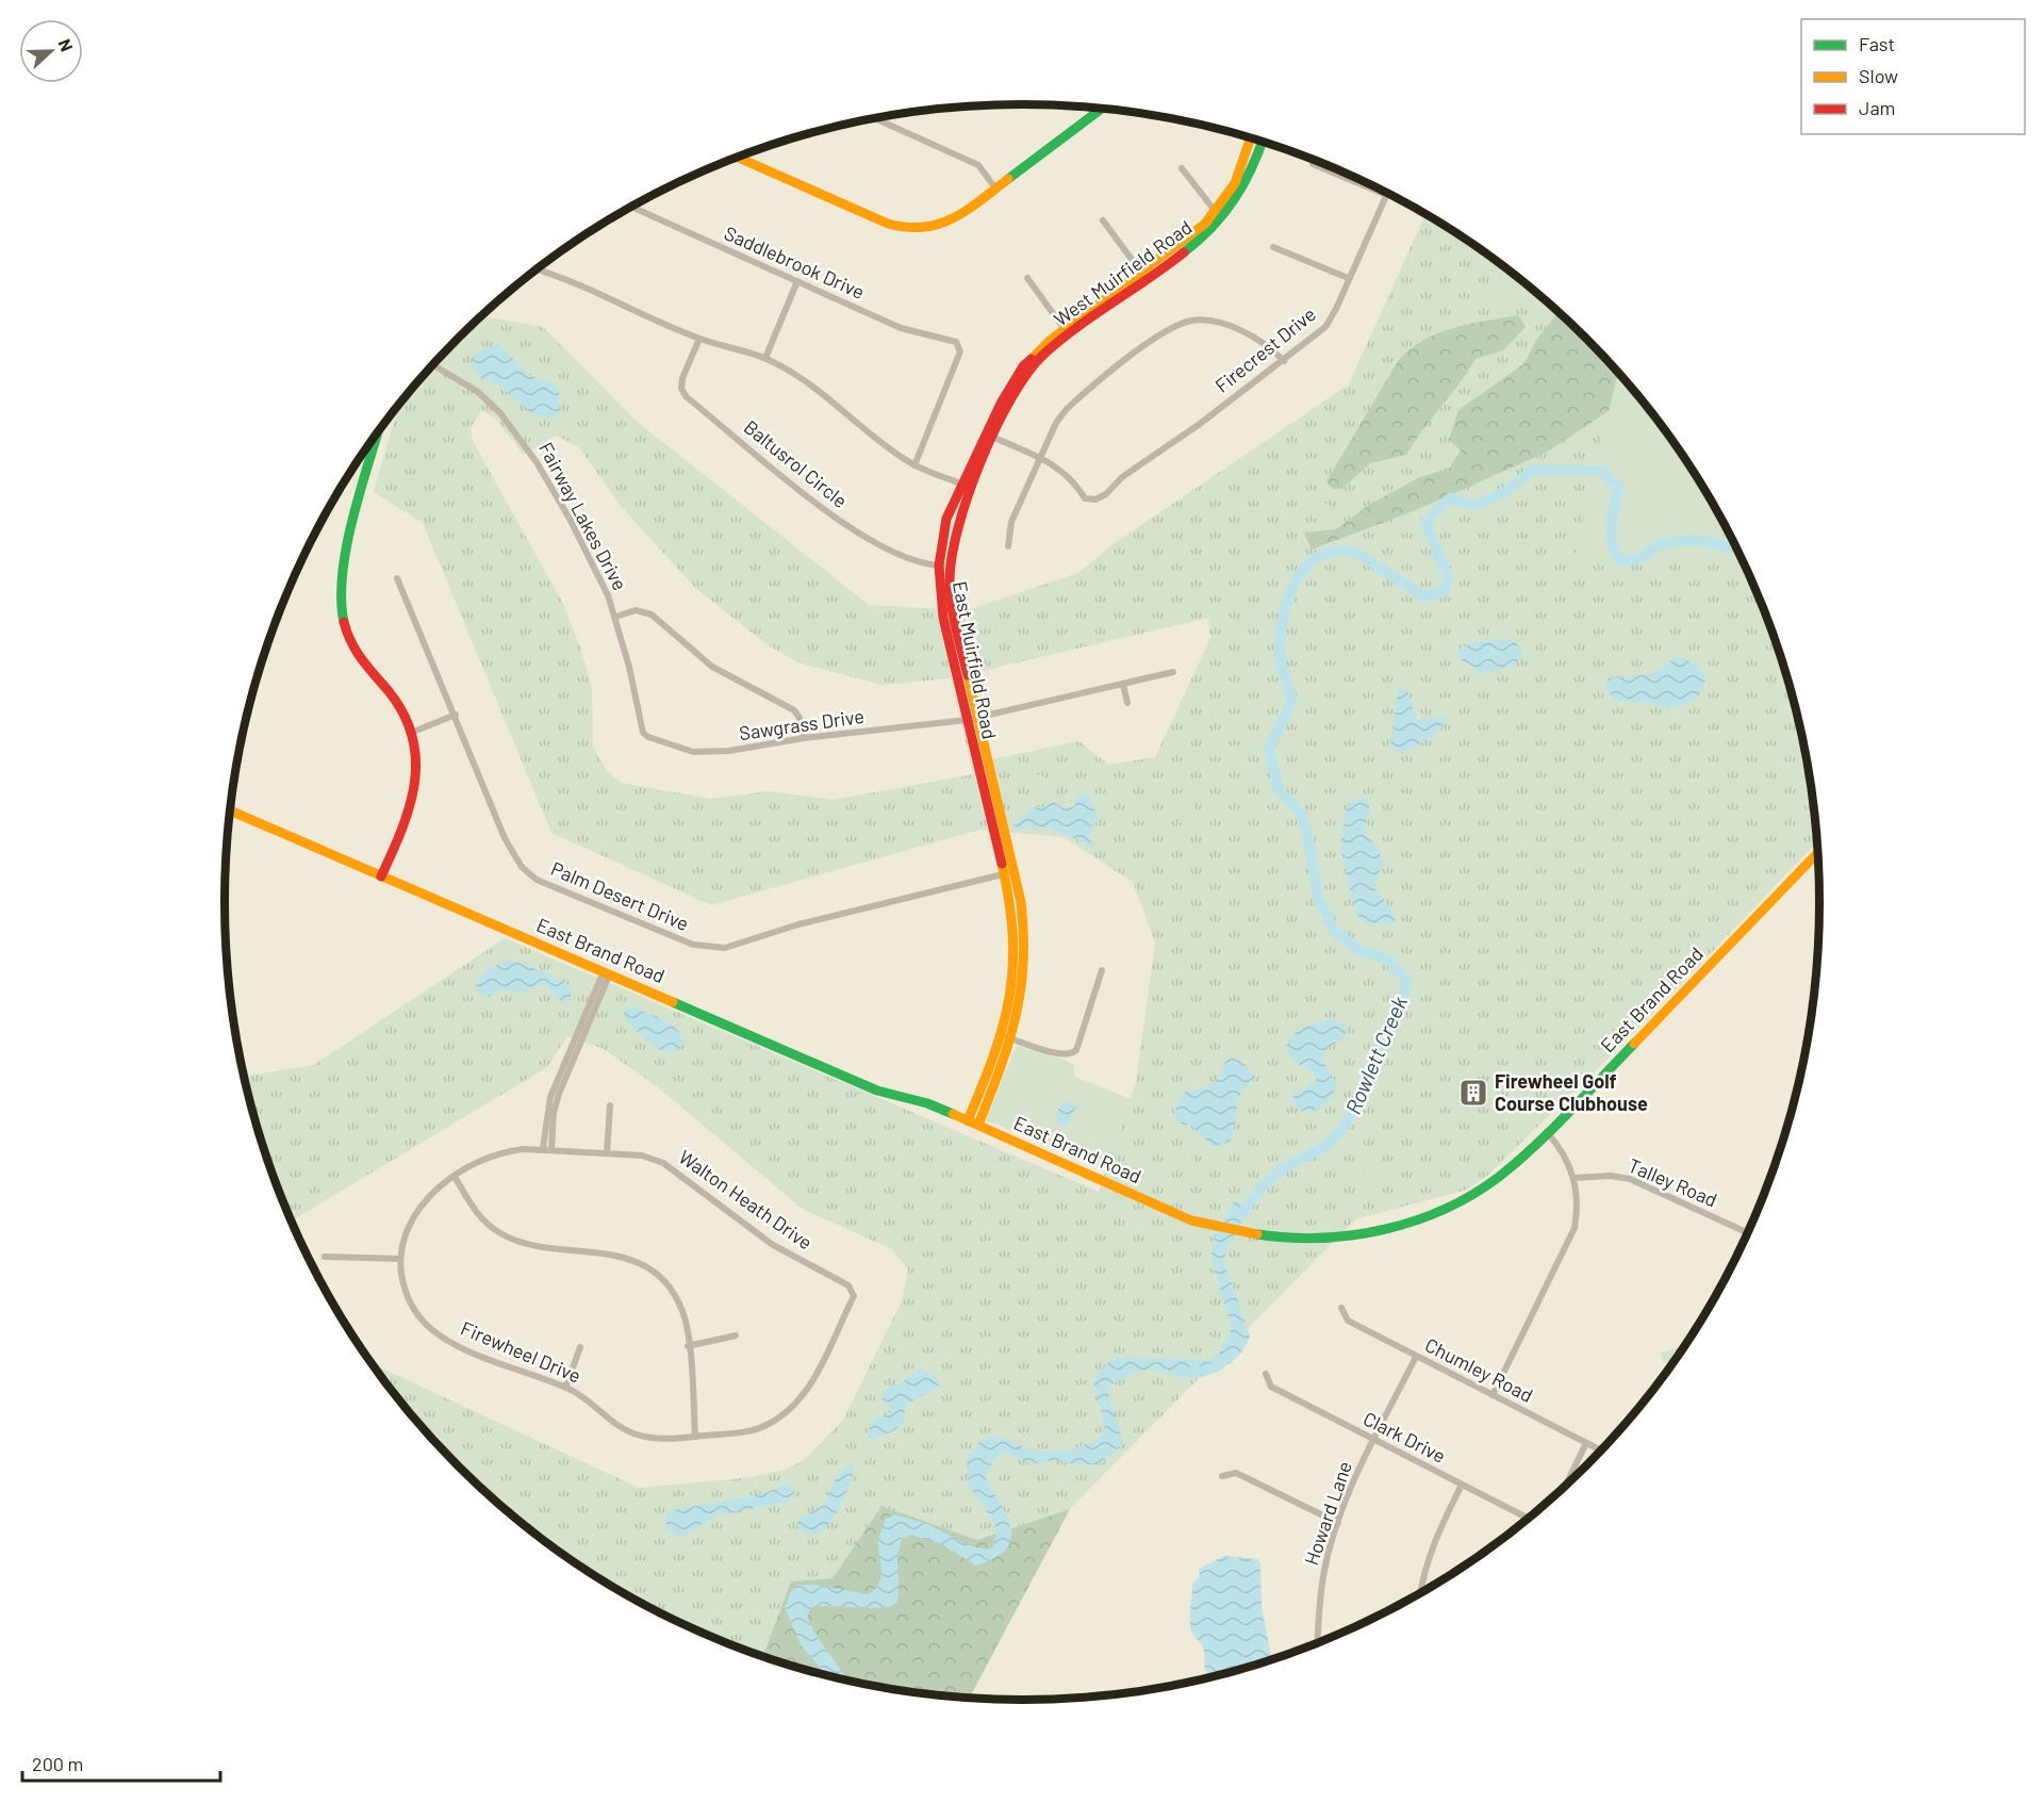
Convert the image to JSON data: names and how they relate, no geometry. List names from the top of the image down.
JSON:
{
  "streets": {
    "street": [
      "Saddlebrook Drive",
      "West Muirfield Road",
      "Firecrest Drive",
      "Baltusrol Circle",
      "Fairway Lakes Drive",
      "East Muirfield Road",
      "Sawgrass Drive",
      "Palm Desert Drive",
      "East Brand Road",
      "Talley Road",
      "Walton Heath Drive",
      "Firewheel Drive",
      "Chumley Road",
      "Clark Drive",
      "Howard Lane"
    ]
  },
  "crossings": [
    ["West Muirfield Road", "East Muirfield Road"],
    ["Baltusrol Circle", "East Muirfield Road"],
    ["Fairway Lakes Drive", "Sawgrass Drive"],
    ["East Muirfield Road", "Sawgrass Drive"],
    ["East Muirfield Road", "Palm Desert Drive"],
    ["East Muirfield Road", "East Brand Road"],
    ["Walton Heath Drive", "Firewheel Drive"],
    ["Chumley Road", "Howard Lane"],
    ["Clark Drive", "Howard Lane"]
  ],
  "water": ["Rowlett Creek"],
  "places": {
    "building": ["Firewheel Golf Course Clubhouse"]
  },
  "legend": ["Fast", "Slow", "Jam"],
  "scale_bar": "200 m",
  "north": "right"
}
